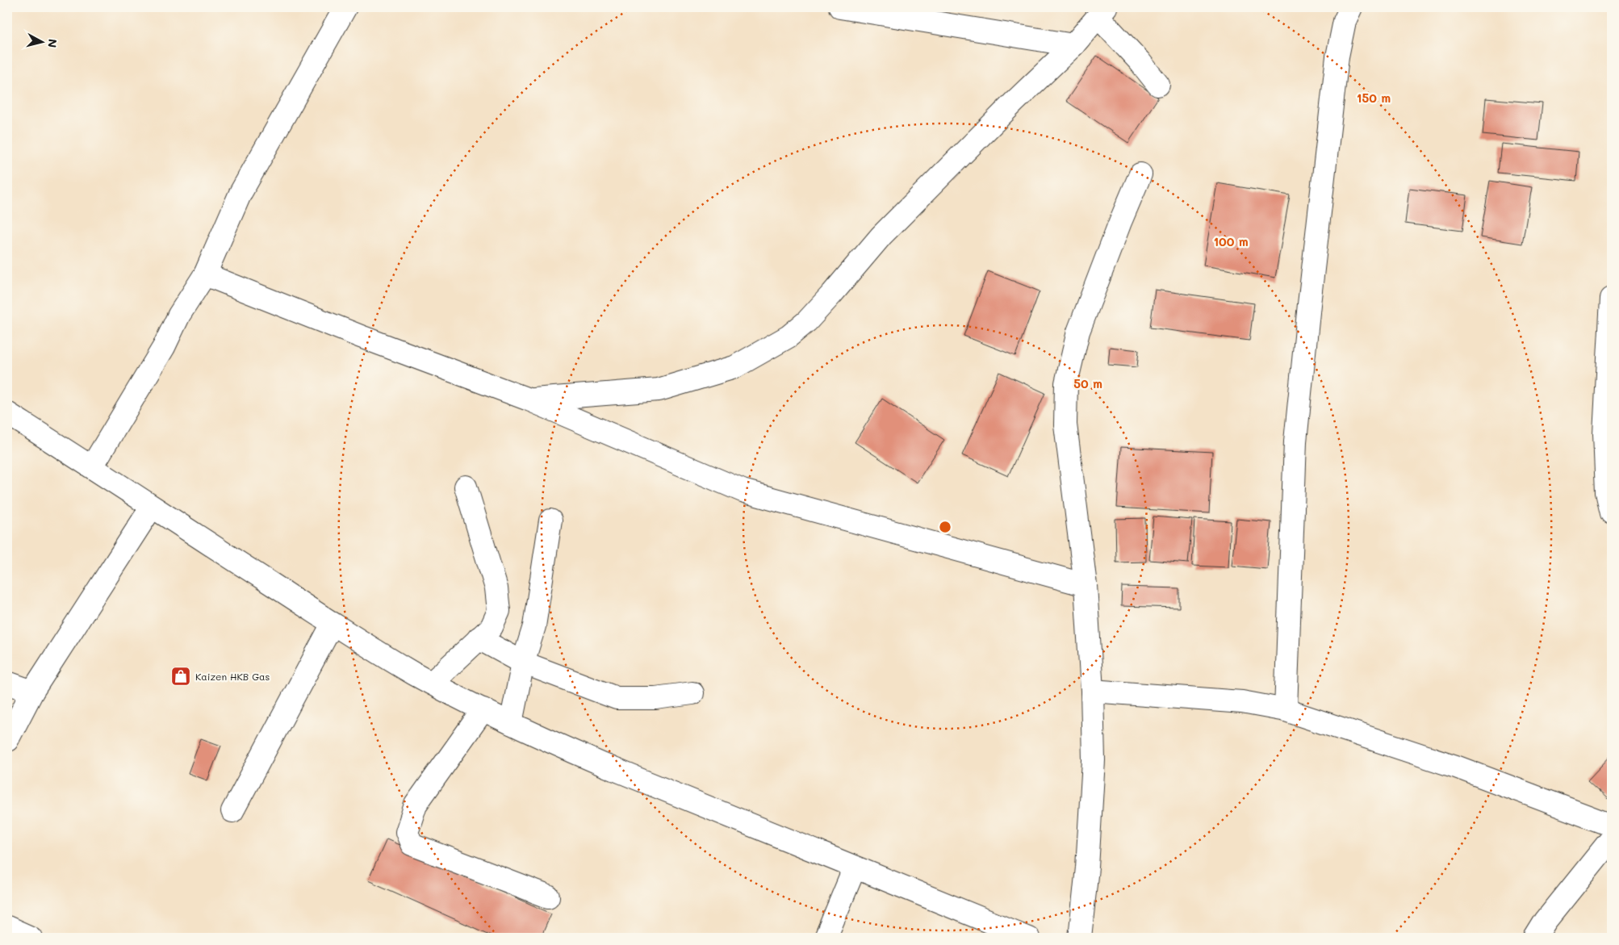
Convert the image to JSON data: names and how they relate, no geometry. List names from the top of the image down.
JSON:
{
  "places": {
    "shop": ["Kaizen HKB Gas"]
  },
  "north": "right",
  "rings": ["150 m", "100 m", "50 m"]
}
